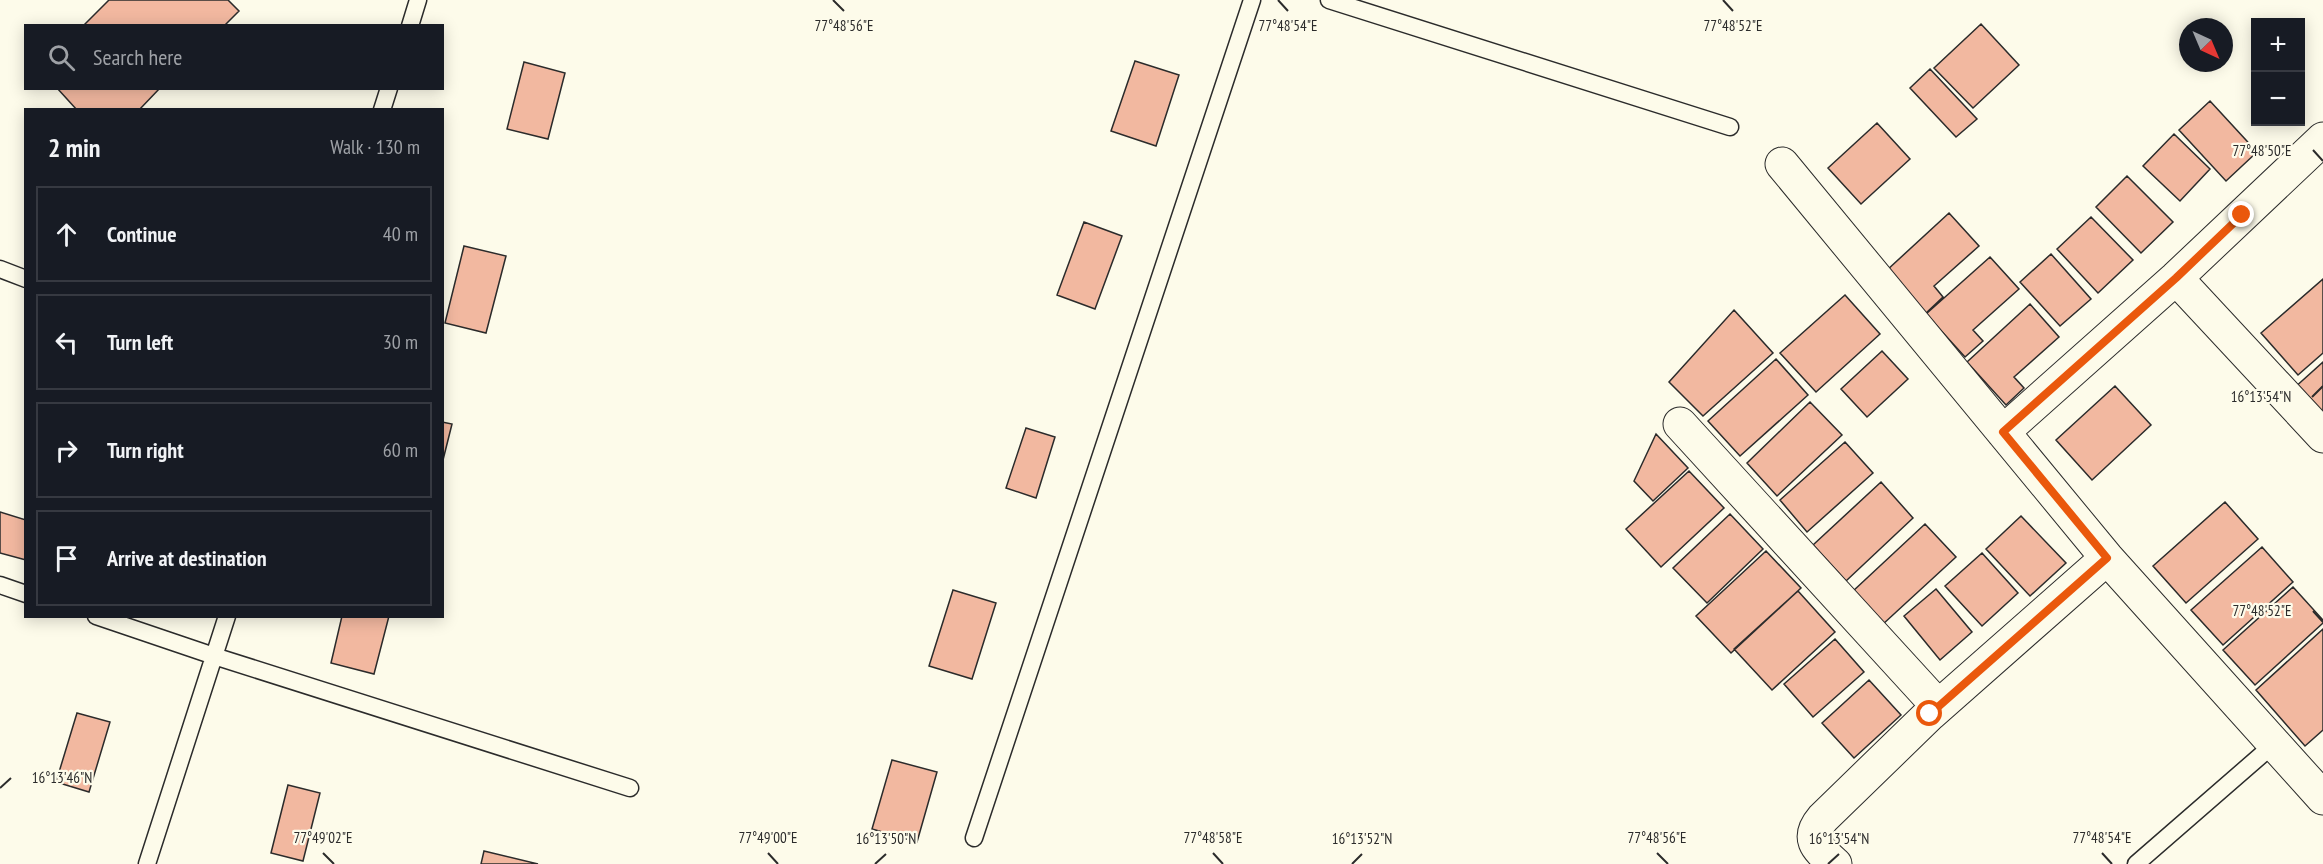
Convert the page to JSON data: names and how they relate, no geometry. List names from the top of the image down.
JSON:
{
  "north": "bottom right",
  "page": {
    "map_buttons": ["+", "−"],
    "search": "Search here",
    "heading": ["2 min", "Walk · 130 m"],
    "list": [
      ["Continue", "40 m"],
      ["Turn left", "30 m"],
      ["Turn right", "60 m"],
      "Arrive at destination"
    ]
  },
  "coordinates": [
    "77°48'56\"E",
    "77°48'54\"E",
    "77°48'52\"E",
    "77°48'50\"E",
    "16°13'54\"N",
    "16°13'46\"N",
    "77°49'02\"E",
    "77°49'00\"E",
    "77°48'58\"E",
    "16°13'50\"N",
    "16°13'52\"N"
  ]
}
